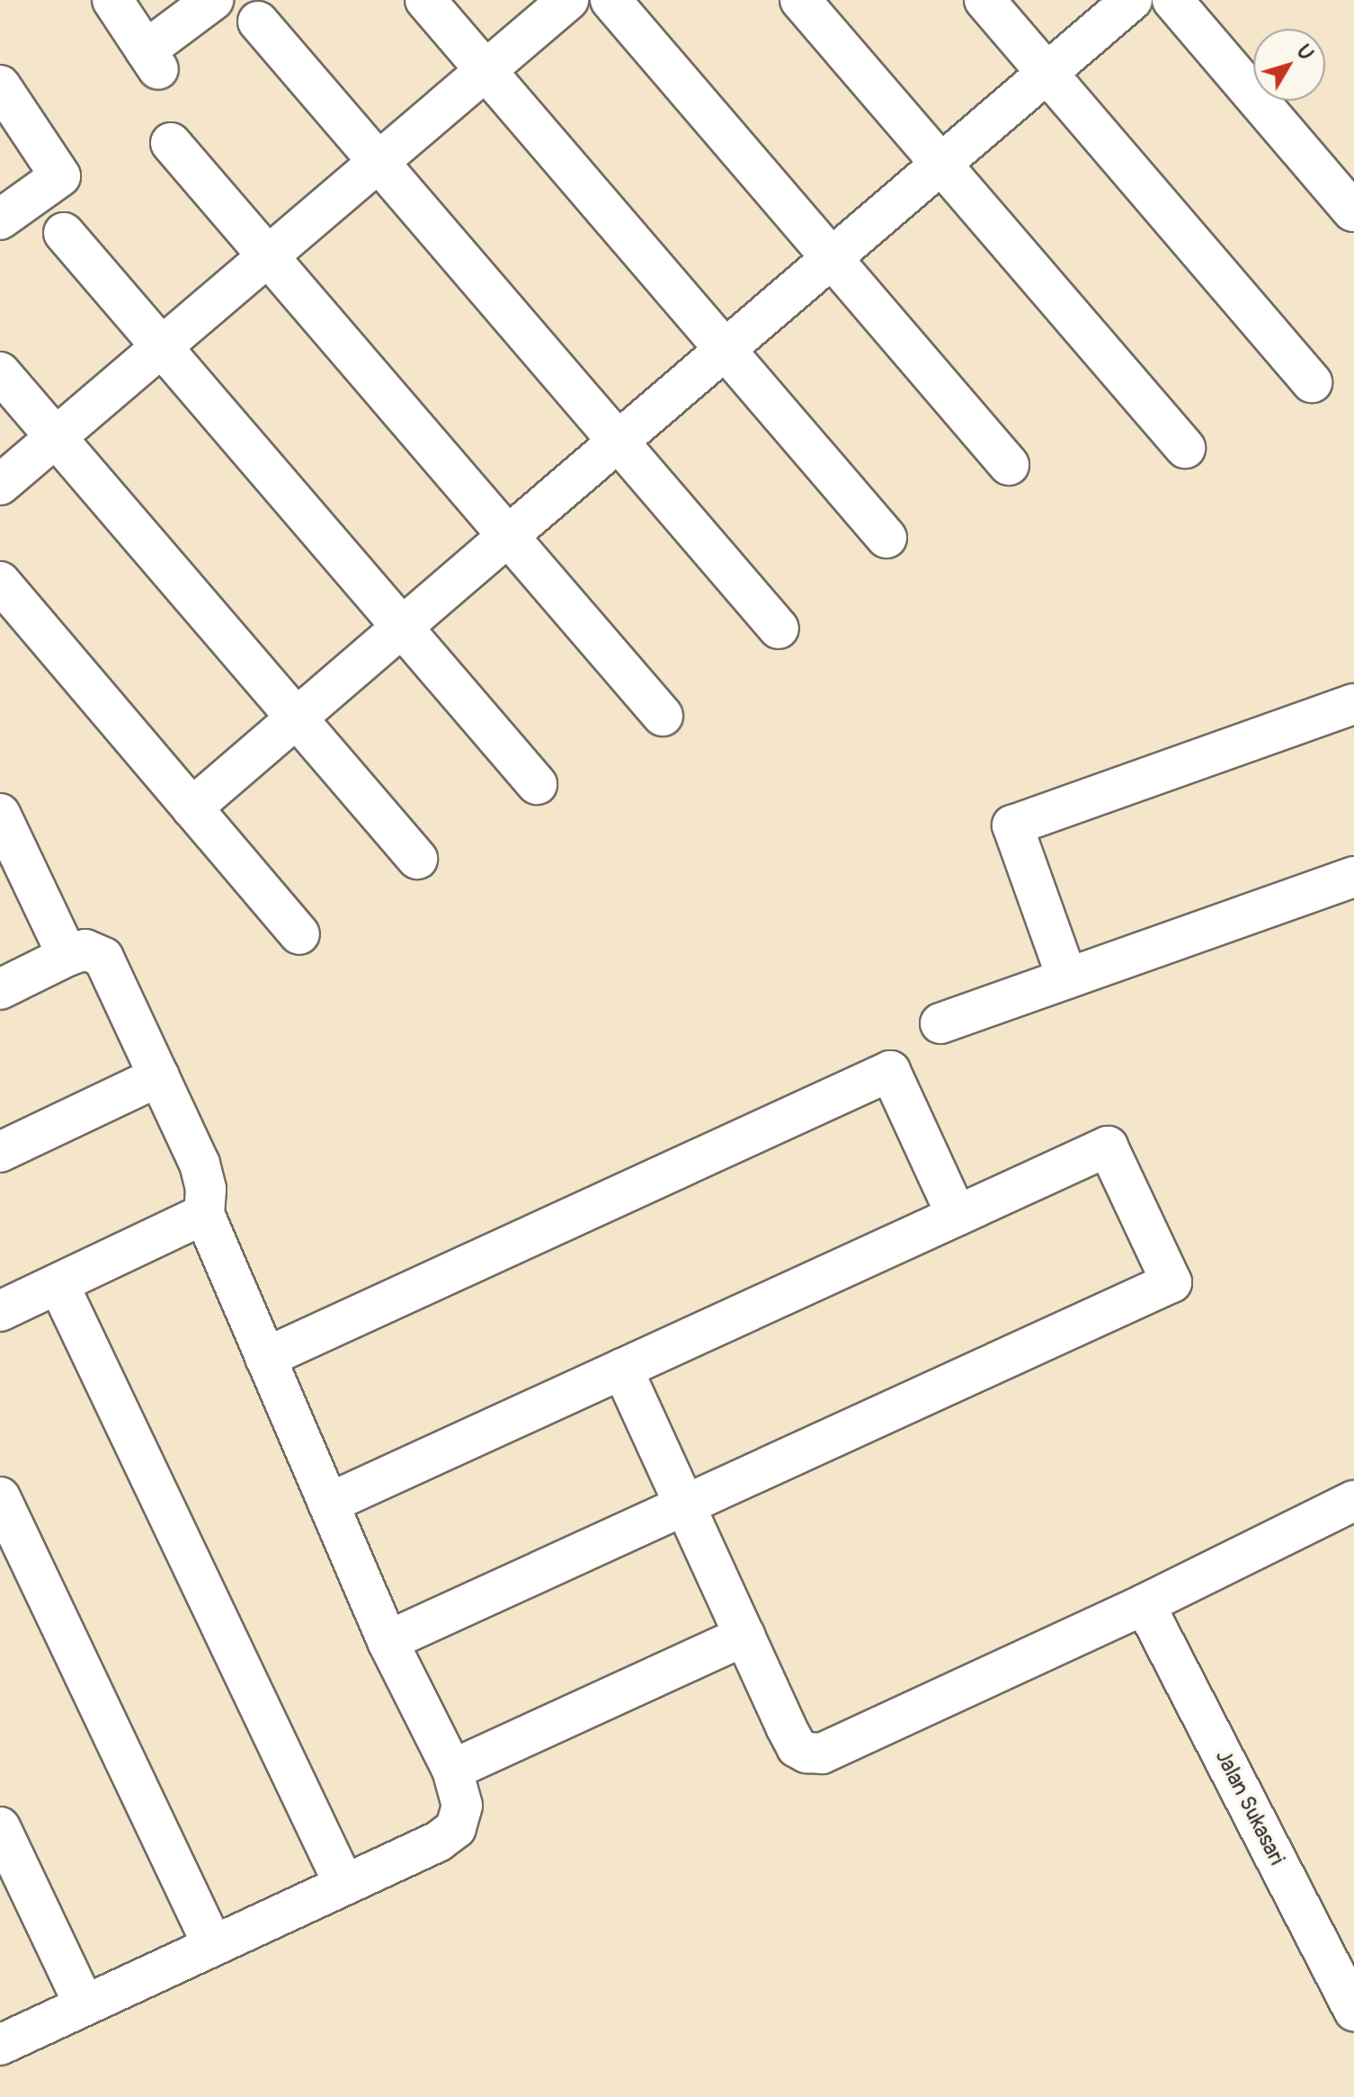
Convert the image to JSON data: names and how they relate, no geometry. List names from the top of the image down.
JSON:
{
  "streets": {
    "street": ["Jalan Sukasari"]
  },
  "north": "top right"
}
